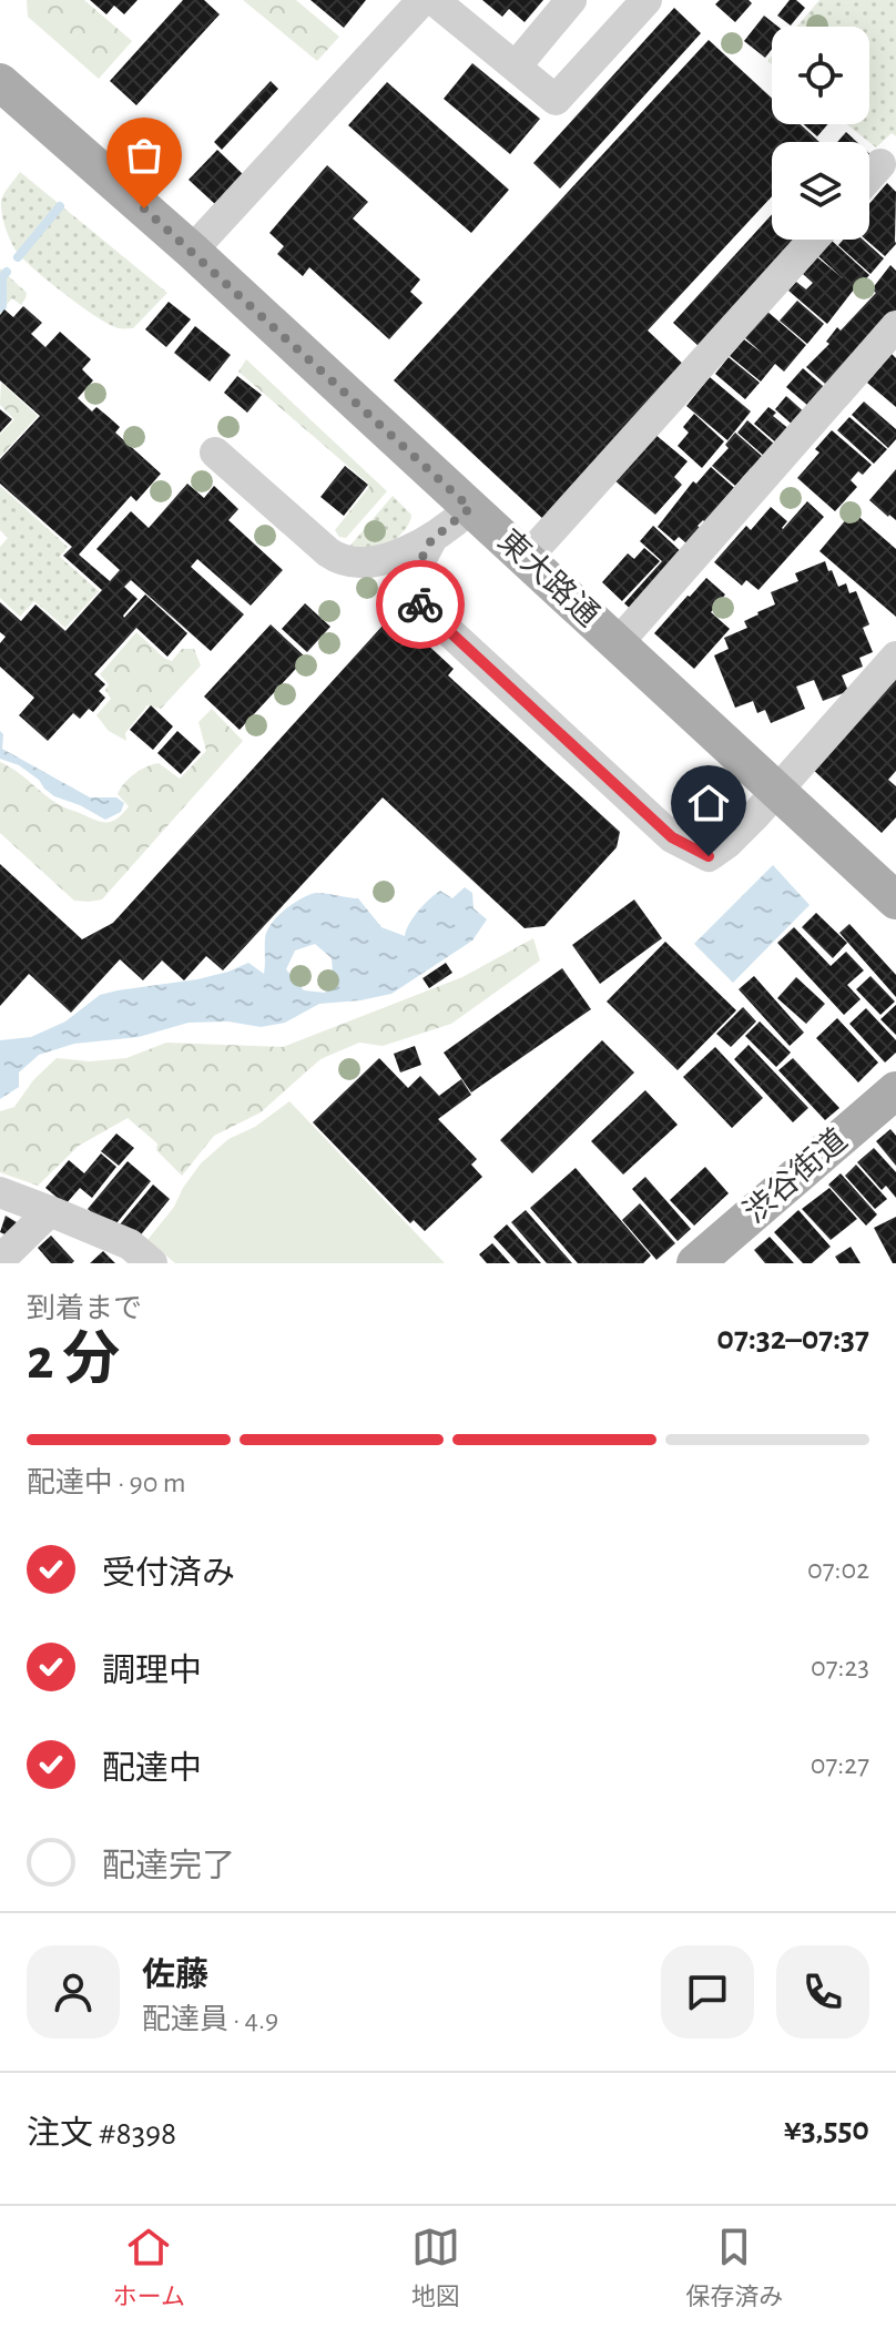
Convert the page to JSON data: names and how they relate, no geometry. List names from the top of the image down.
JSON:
{
  "streets": {
    "main road": ["東大路通", "渋谷街道"]
  },
  "page": {
    "heading": ["2 分", "到着まで", "07:32–07:37"],
    "panel": [
      "佐藤",
      "配達員 · 4.9",
      "注文 #8398",
      "¥3,550"
    ],
    "bar": "配達中 · 90 m",
    "list": [
      ["受付済み", "07:02"],
      ["調理中", "07:23"],
      ["配達中", "07:27"],
      "配達完了"
    ],
    "tabs": ["ホーム", "地図", "保存済み"]
  }
}
